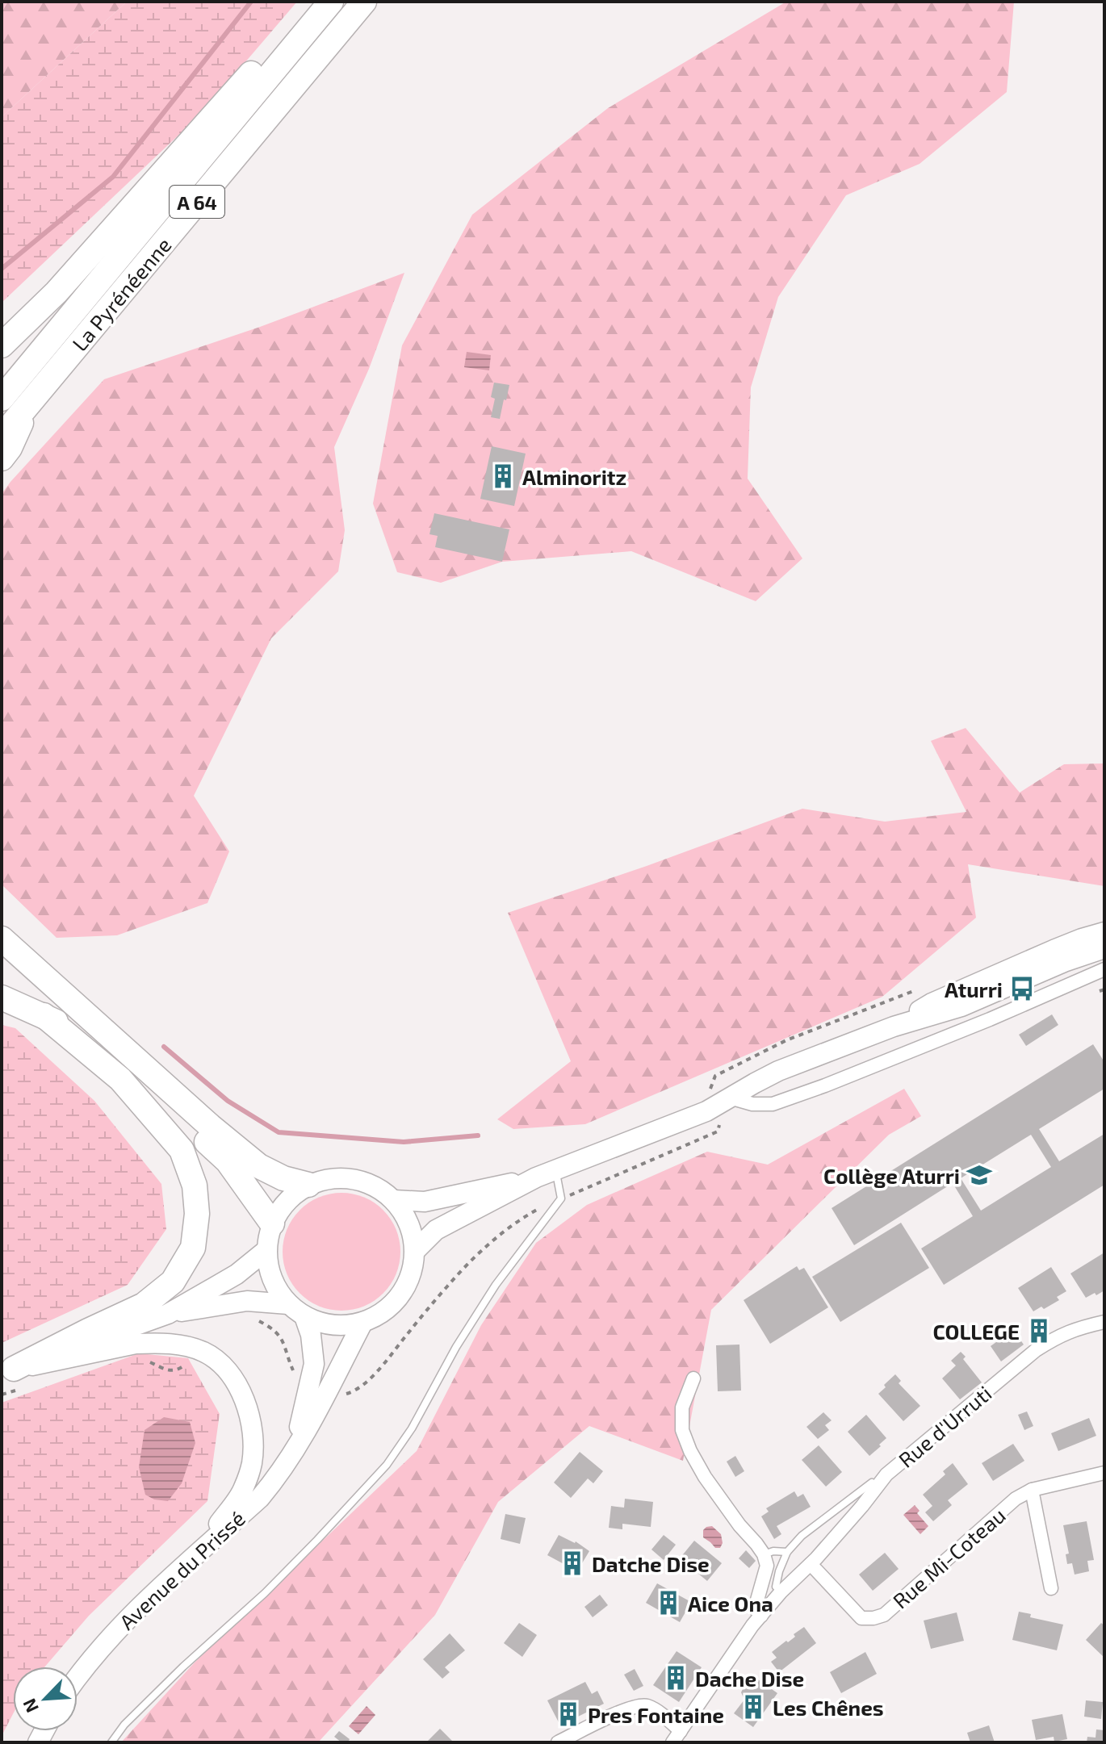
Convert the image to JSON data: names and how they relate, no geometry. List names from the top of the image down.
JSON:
{
  "streets": {
    "highway": ["A 64", "La Pyrénéenne"],
    "main road": ["Avenue du Prissé"],
    "street": ["Rue d'Urruti", "Rue Mi-Coteau"]
  },
  "crossings": [
    ["Rue d'Urruti", "Rue Mi-Coteau"]
  ],
  "places": {
    "building": [
      "Alminoritz",
      "COLLEGE",
      "Datche Dise",
      "Aice Ona",
      "Dache Dise",
      "Les Chênes",
      "Pres Fontaine"
    ],
    "bus stop": ["Aturri"],
    "school or university": ["Collège Aturri"]
  },
  "north": "bottom left"
}
